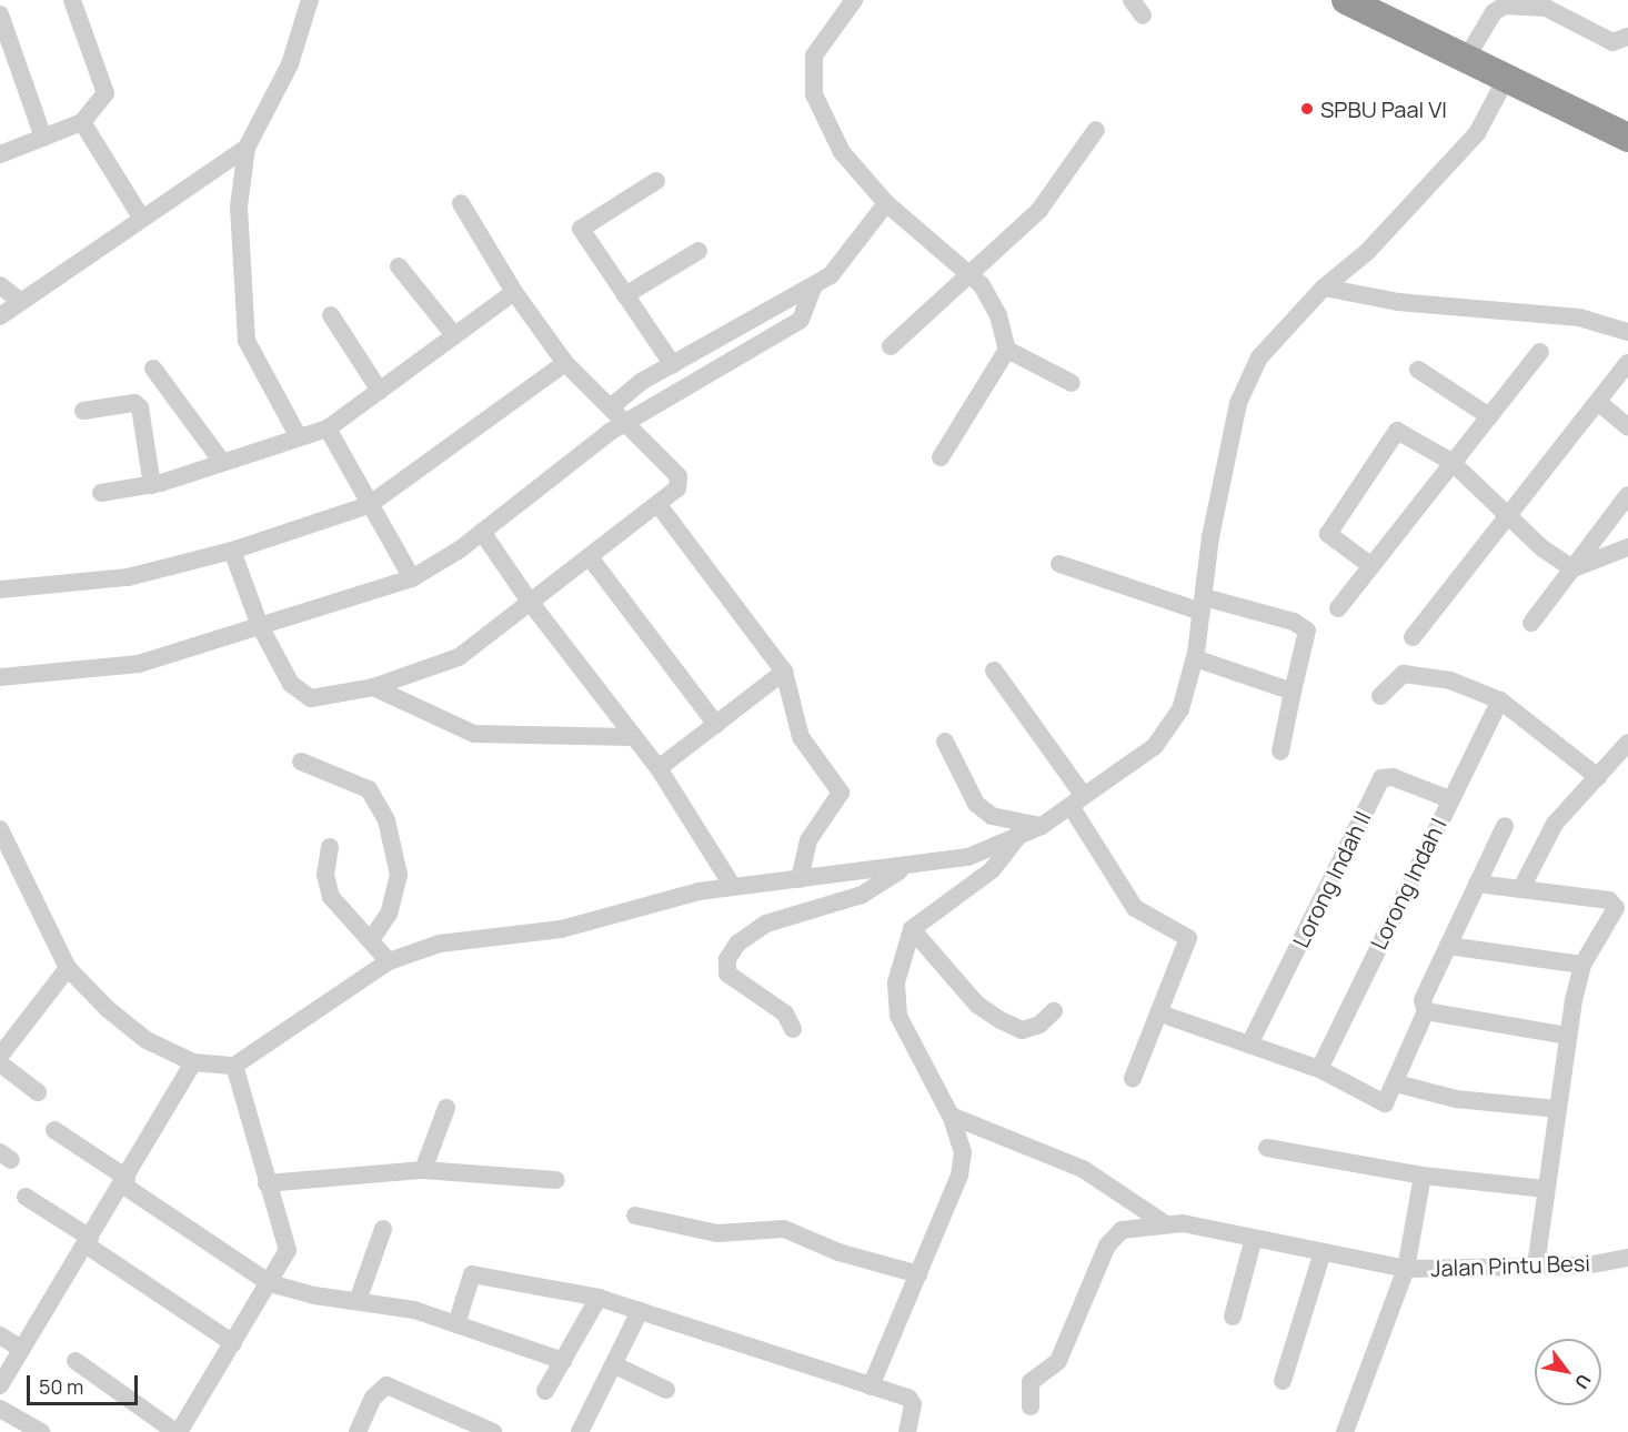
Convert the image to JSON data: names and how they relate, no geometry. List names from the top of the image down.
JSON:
{
  "streets": {
    "street": ["Lorong Indah II", "Lorong Indah I", "Jalan Pintu Besi"]
  },
  "crossings": [
    ["Lorong Indah II", "Lorong Indah I"]
  ],
  "places": ["SPBU Paal VI"],
  "scale_bar": "50 m",
  "north": "bottom right"
}
